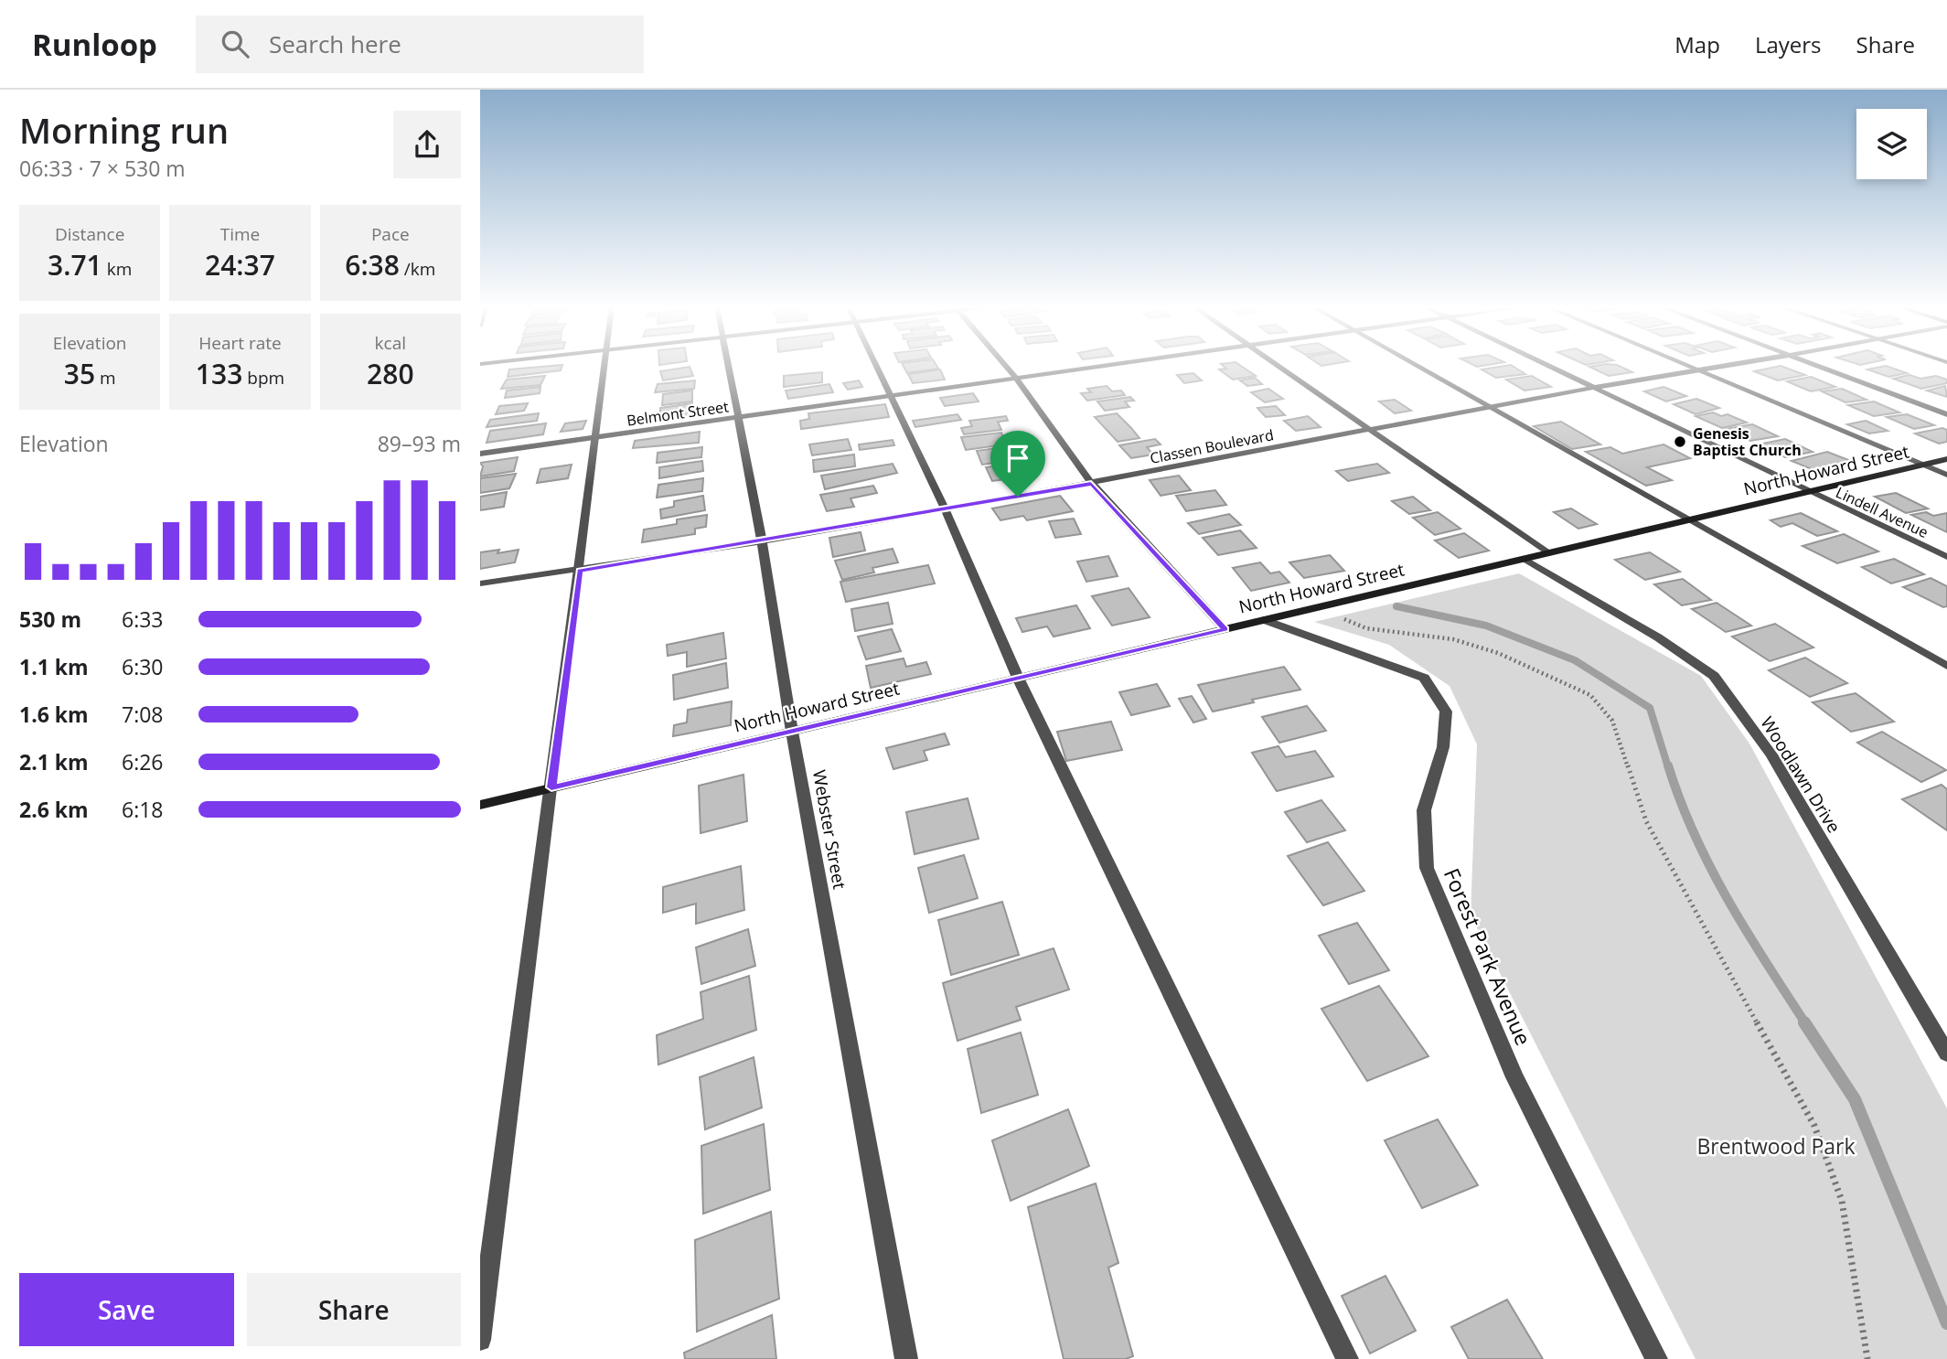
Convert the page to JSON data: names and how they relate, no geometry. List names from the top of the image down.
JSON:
{
  "streets": {
    "street": [
      "Belmont Street",
      "Classen Boulevard",
      "North Howard Street",
      "Lindell Avenue",
      "Woodlawn Drive",
      "Webster Street",
      "Forest Park Avenue"
    ]
  },
  "crossings": [
    ["Belmont Street", "Webster Street"],
    ["Classen Boulevard", "Lindell Avenue"],
    ["Classen Boulevard", "Webster Street"],
    ["North Howard Street", "Lindell Avenue"],
    ["North Howard Street", "Woodlawn Drive"],
    ["North Howard Street", "Webster Street"],
    ["North Howard Street", "Forest Park Avenue"]
  ],
  "parks": ["Brentwood Park"],
  "places": ["Genesis Baptist Church"],
  "page": {
    "header": "Runloop",
    "search": "Search here",
    "nav": ["Map", "Layers", "Share"],
    "heading": ["Morning run", "06:33 · 7 × 530 m"],
    "stats": [
      ["Distance", "3.71 km"],
      ["Time", "24:37"],
      ["Pace", "6:38 /km"],
      ["Elevation", "35 m"],
      ["Heart rate", "133 bpm"],
      ["kcal", "280"]
    ],
    "chart": ["Elevation", "89–93 m"],
    "list": [
      {
        "name": "530 m",
        "note": "6:33"
      },
      {
        "name": "1.1 km",
        "note": "6:30"
      },
      {
        "name": "1.6 km",
        "note": "7:08"
      },
      {
        "name": "2.1 km",
        "note": "6:26"
      },
      {
        "name": "2.6 km",
        "note": "6:18"
      }
    ],
    "buttons": ["Save", "Share"]
  }
}
